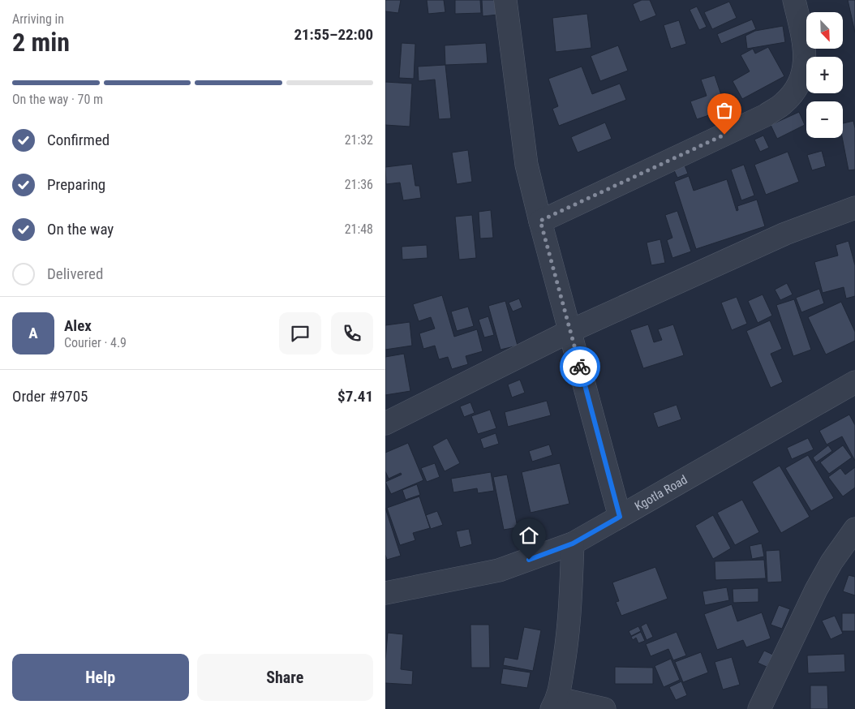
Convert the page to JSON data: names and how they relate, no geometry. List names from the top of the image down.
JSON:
{
  "streets": {
    "street": ["Kgotla Road"]
  },
  "north": "bottom right",
  "page": {
    "heading": ["2 min", "Arriving in", "21:55–22:00"],
    "panel": [
      "Alex",
      "Courier · 4.9",
      "Order #9705",
      "$7.41"
    ],
    "map_buttons": ["+", "−"],
    "bar": "On the way · 70 m",
    "list": [
      ["Confirmed", "21:32"],
      ["Preparing", "21:36"],
      ["On the way", "21:48"],
      "Delivered"
    ],
    "round": "A",
    "buttons": ["Help", "Share"]
  }
}
